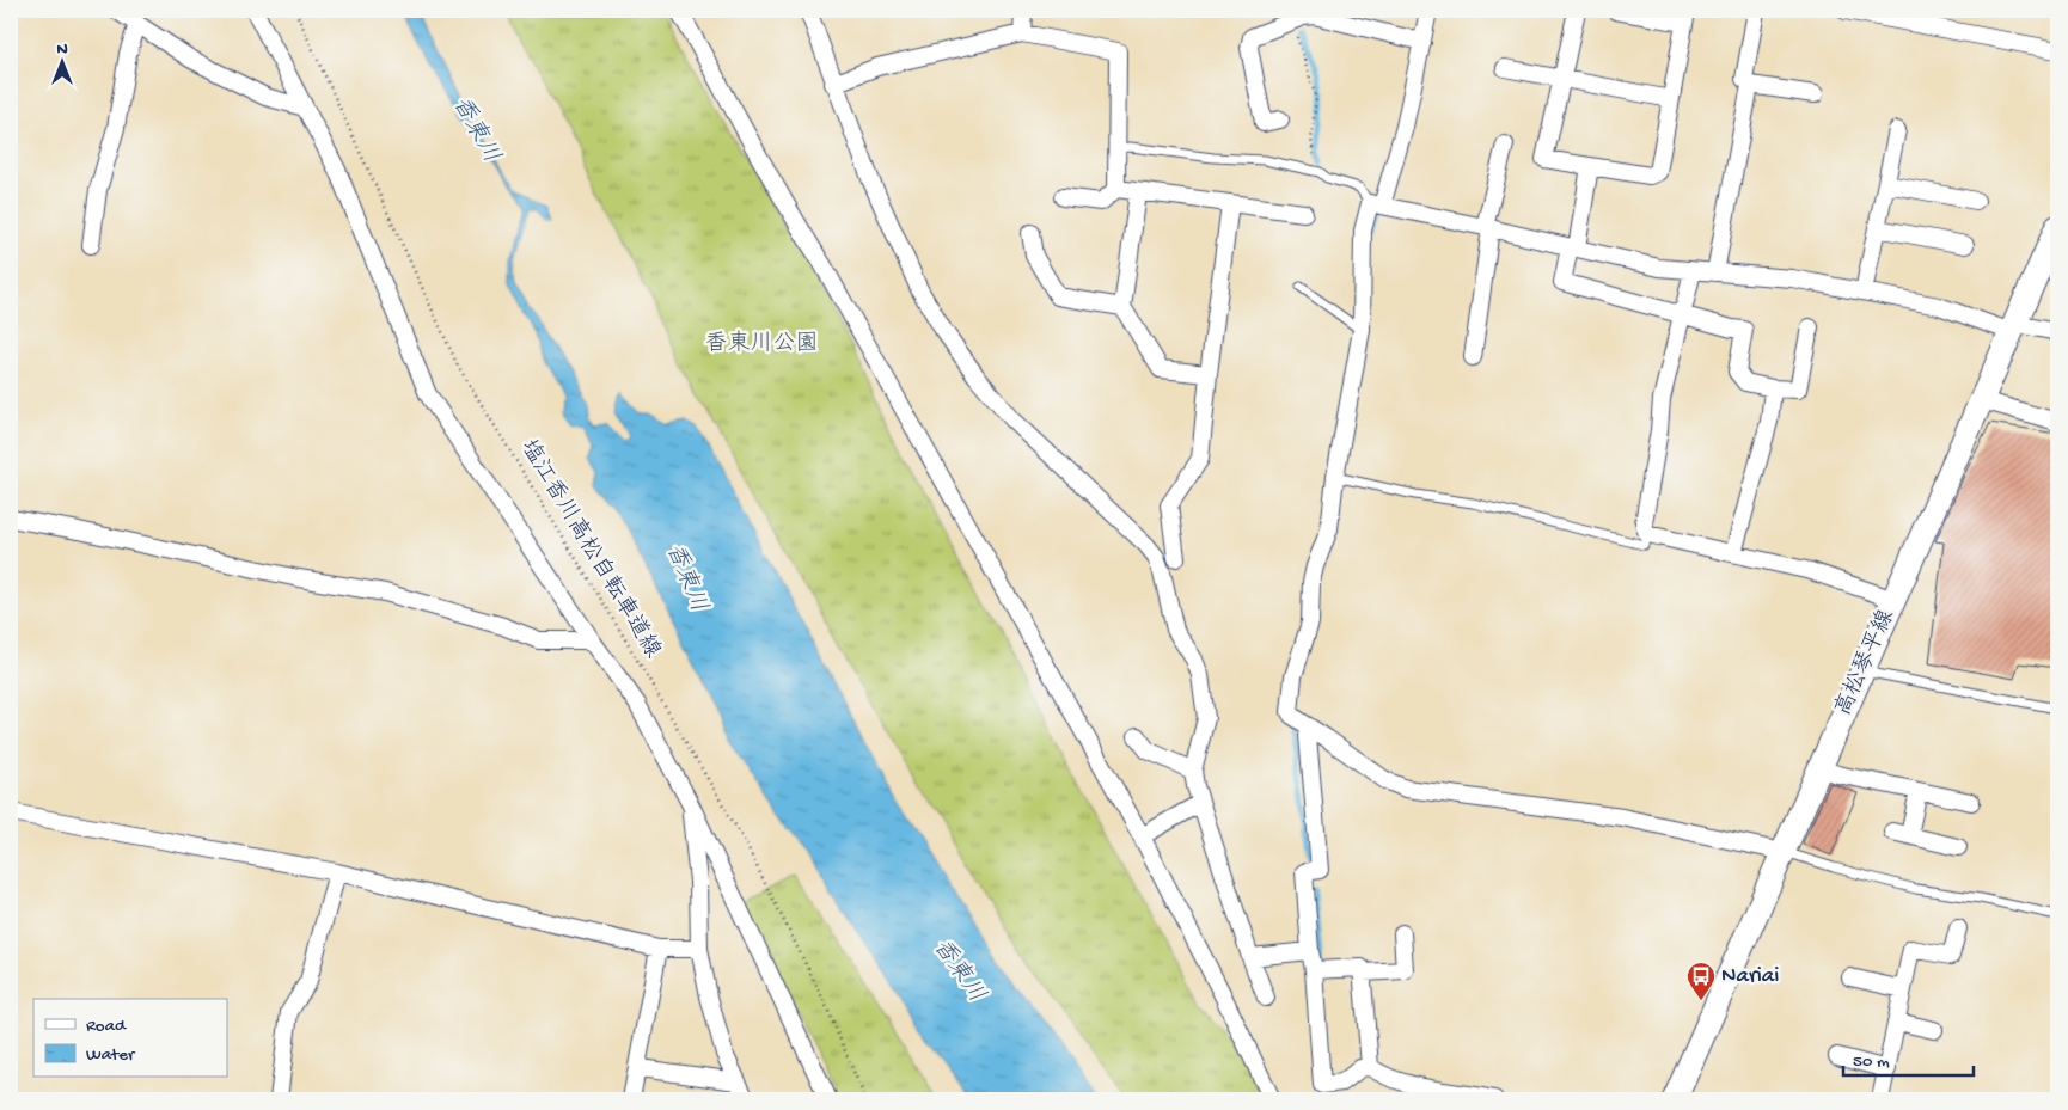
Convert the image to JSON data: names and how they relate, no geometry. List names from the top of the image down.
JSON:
{
  "streets": {
    "main road": ["高松琴平線"],
    "path": ["塩江香川高松自転車道線"]
  },
  "water": ["香東川"],
  "parks": ["香東川公園"],
  "places": {
    "bus stop": ["Nariai"]
  },
  "legend": ["Road", "Water"],
  "scale_bar": "50 m",
  "north": "top"
}
